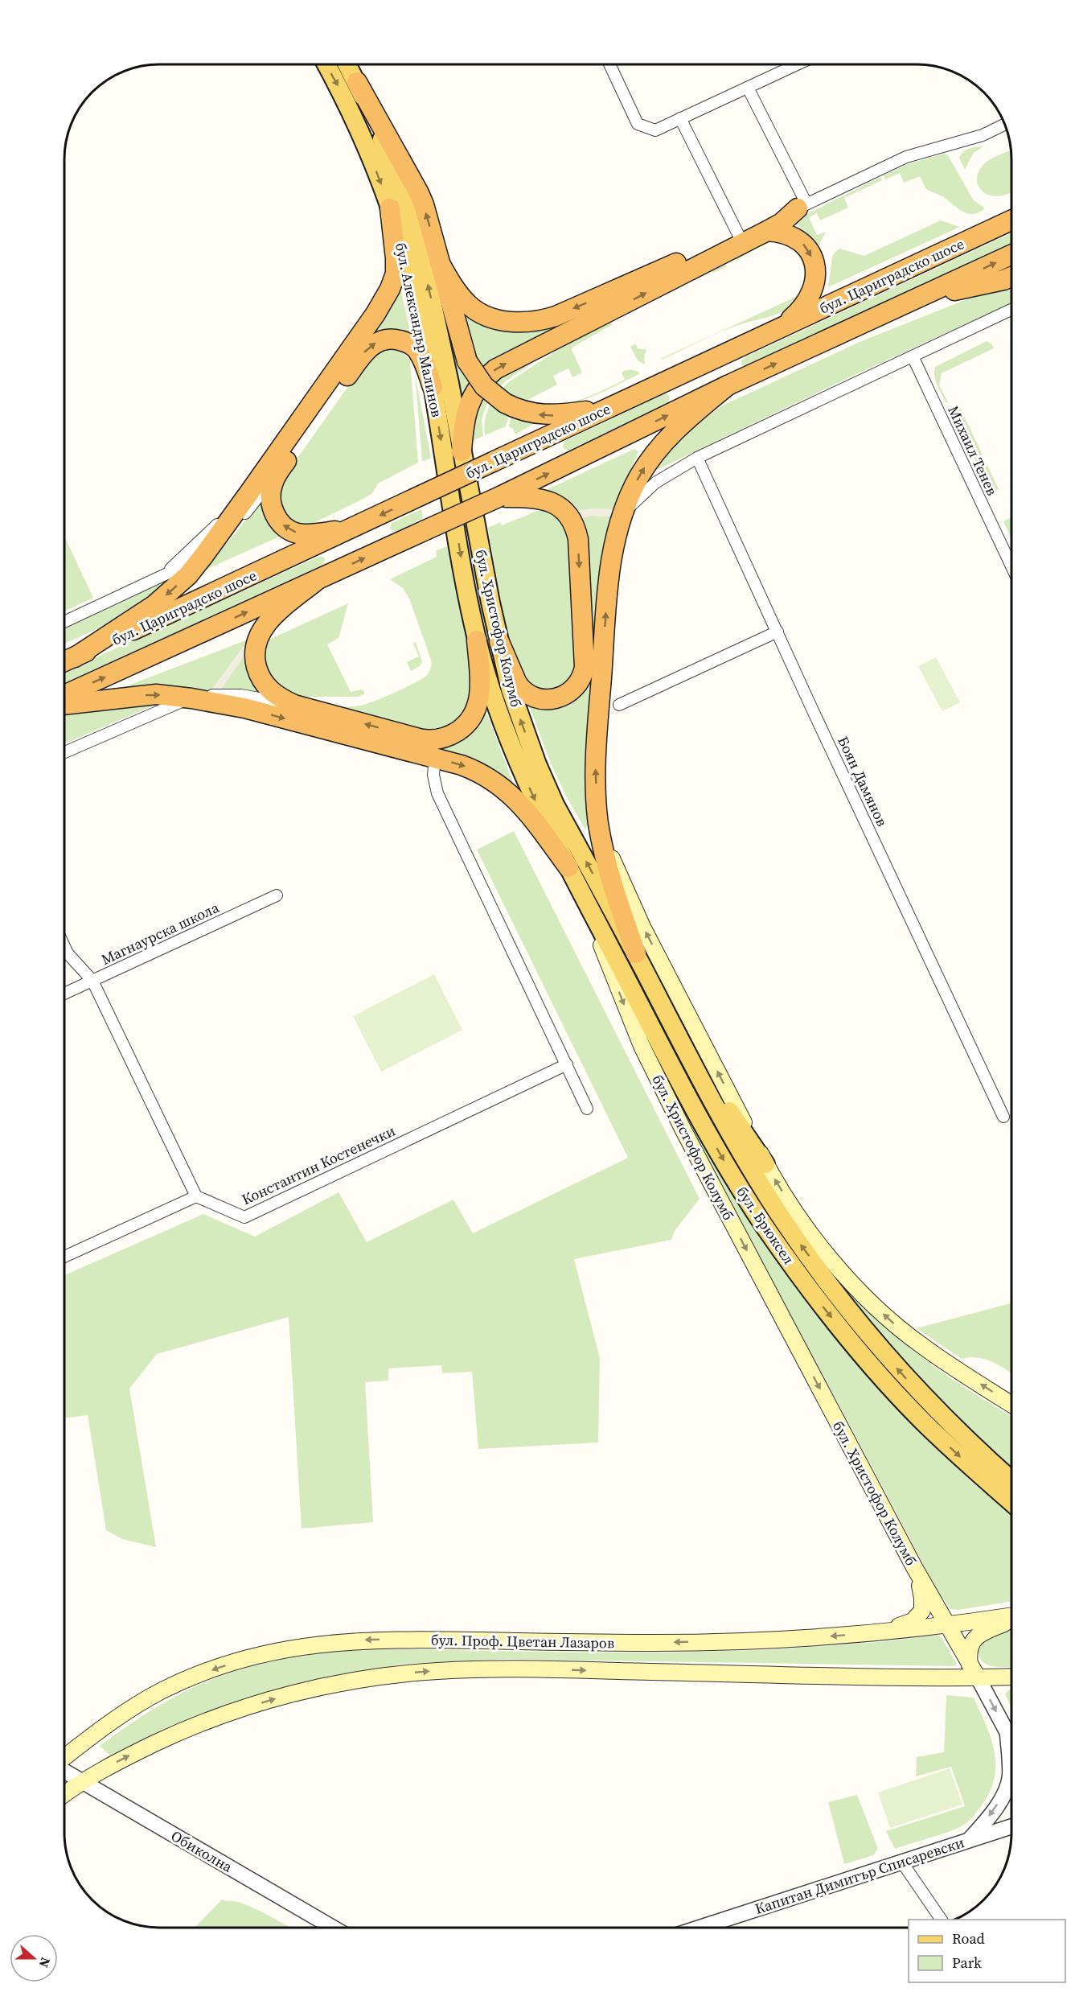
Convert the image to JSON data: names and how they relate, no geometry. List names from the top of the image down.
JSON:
{
  "streets": {
    "highway": ["бул. Цариградско шосе"],
    "main road": [
      "бул. Александър Малинов",
      "бул. Христофор Колумб",
      "бул. Брюксел",
      "бул. Проф. Цветан Лазаров"
    ],
    "street": [
      "Михаил Тенев",
      "Боян Дамянов",
      "Магнаурска школа",
      "Константин Костенечки",
      "Обиколна",
      "Капитан Димитър Списаревски"
    ]
  },
  "crossings": [
    ["бул. Александър Малинов", "бул. Христофор Колумб"],
    ["бул. Христофор Колумб", "бул. Брюксел"],
    ["бул. Христофор Колумб", "бул. Проф. Цветан Лазаров"],
    ["бул. Проф. Цветан Лазаров", "Обиколна"]
  ],
  "legend": ["Road", "Park"],
  "north": "right"
}
